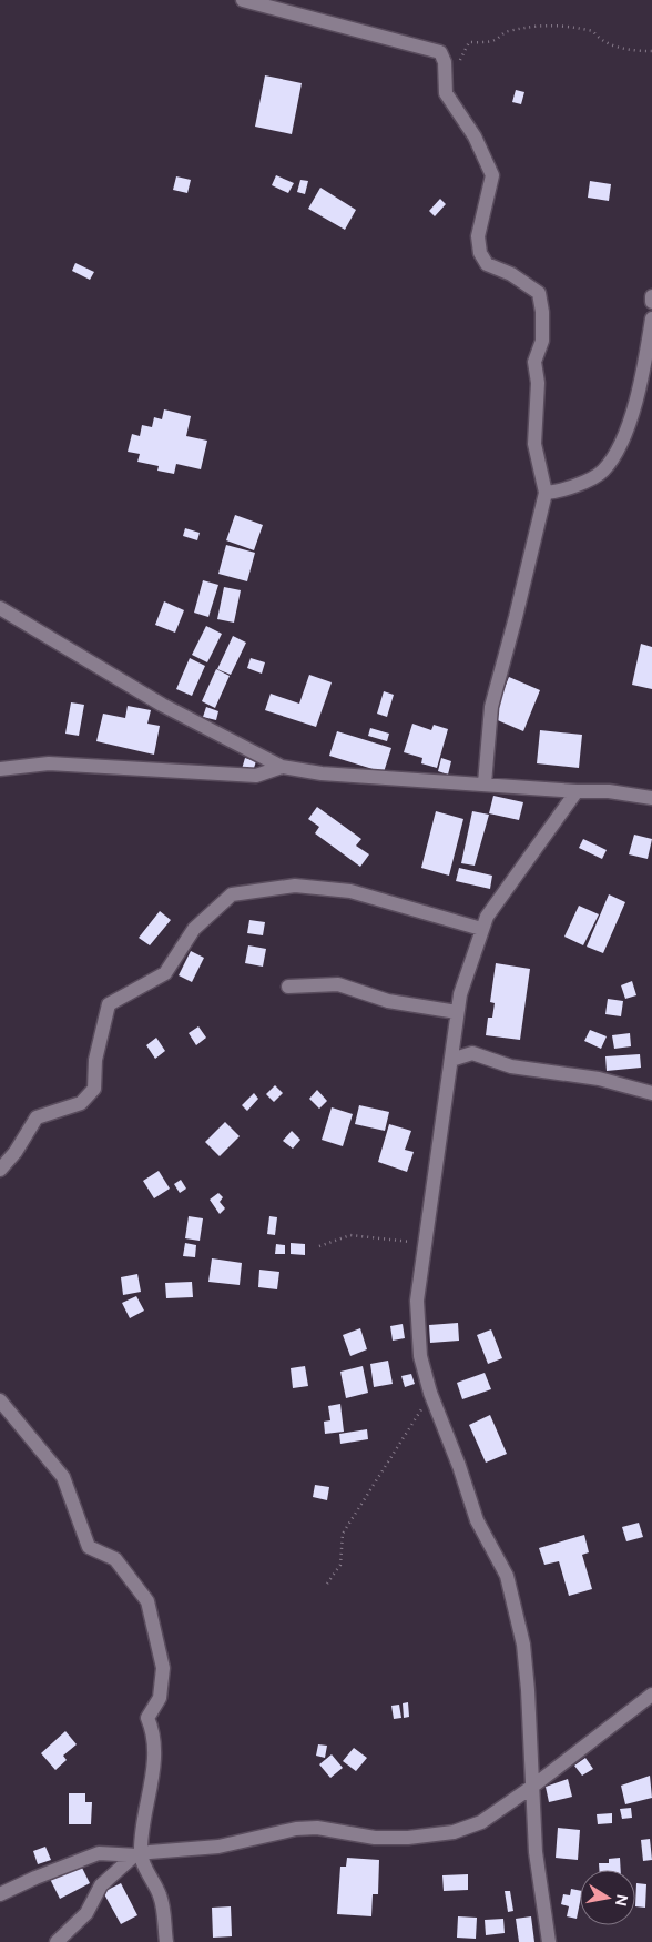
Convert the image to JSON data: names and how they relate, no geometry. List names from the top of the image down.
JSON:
{
  "north": "right"
}
